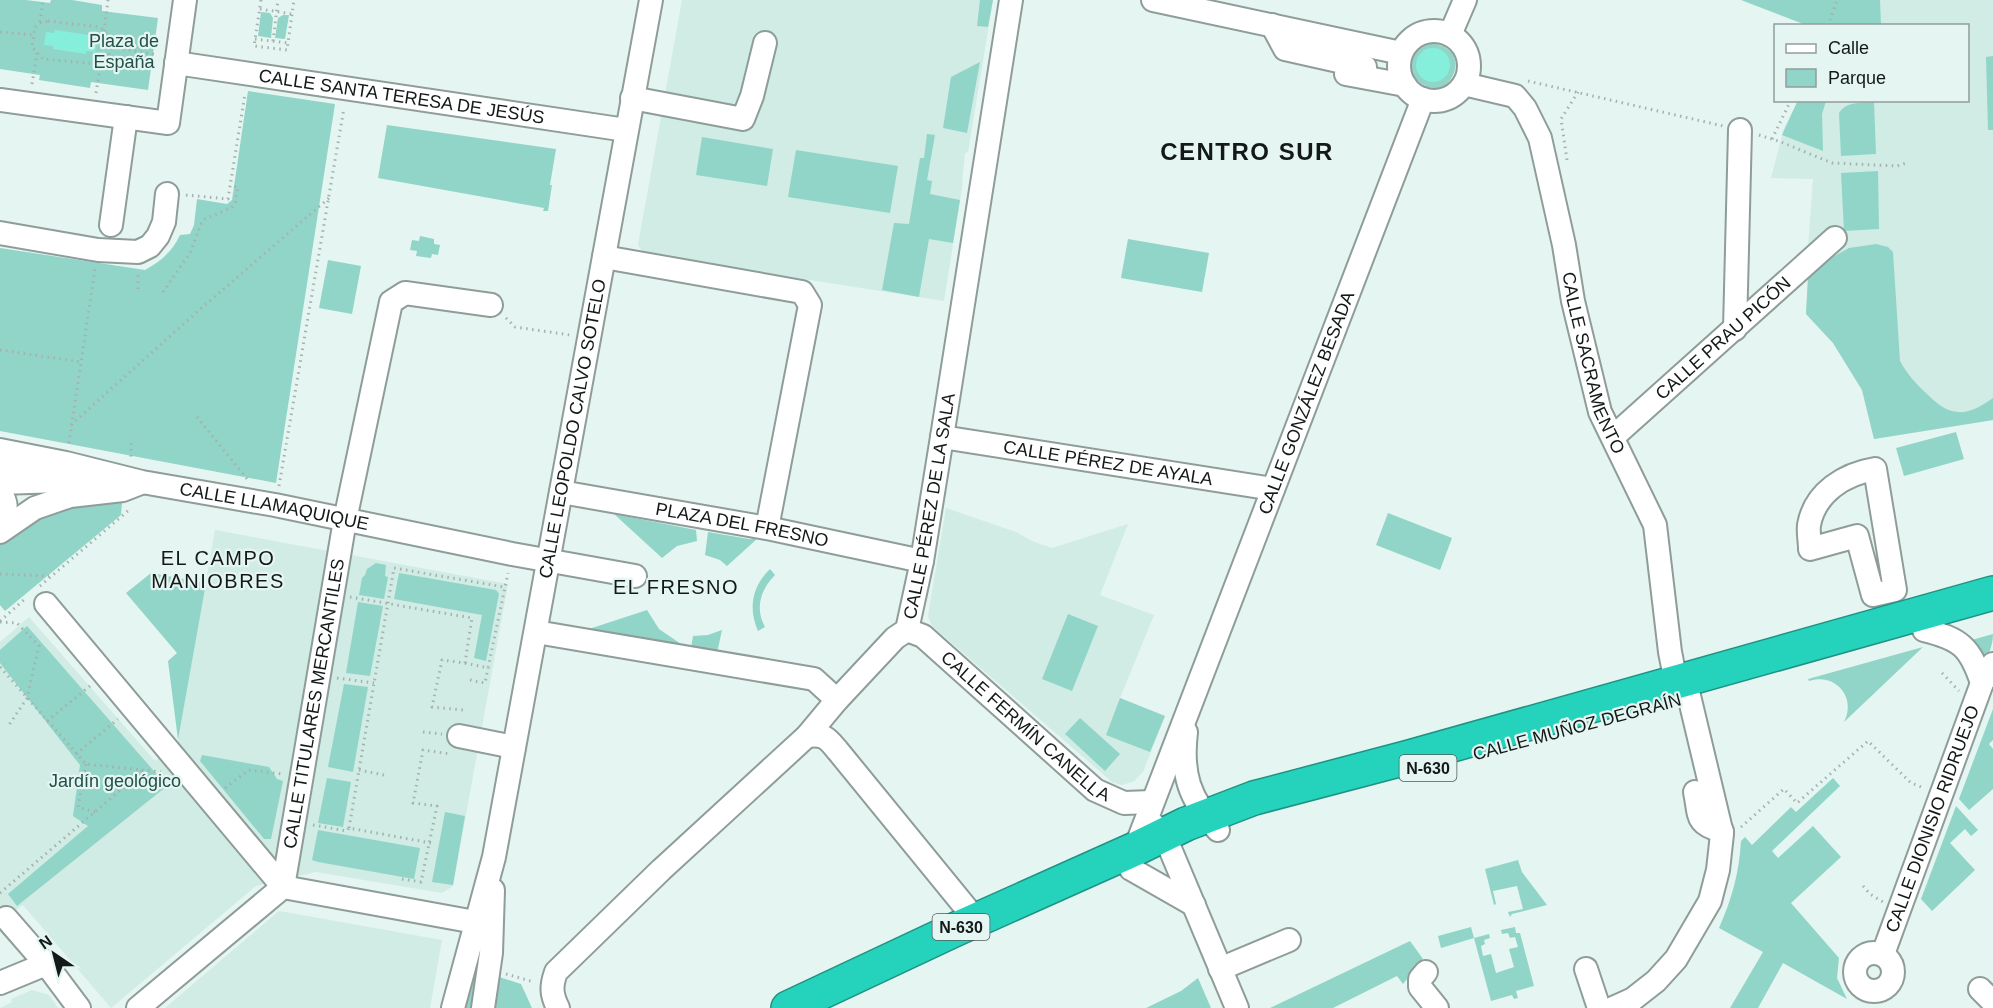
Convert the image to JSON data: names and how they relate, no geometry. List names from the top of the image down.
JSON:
{
  "streets": {
    "highway": ["CALLE MUÑOZ DEGRAÍN", "N-630"],
    "street": [
      "CALLE SANTA TERESA DE JESÚS",
      "CALLE PRAU PICÓN",
      "CALLE SACRAMENTO",
      "CALLE GONZÁLEZ BESADA",
      "CALLE LEOPOLDO CALVO SOTELO",
      "CALLE PÉREZ DE AYALA",
      "CALLE PÉREZ DE LA SALA",
      "CALLE LLAMAQUIQUE",
      "PLAZA DEL FRESNO",
      "CALLE TITULARES MERCANTILES",
      "CALLE FERMÍN CANELLA",
      "CALLE DIONISIO RIDRUEJO"
    ]
  },
  "crossings": [
    ["CALLE SANTA TERESA DE JESÚS", "CALLE LEOPOLDO CALVO SOTELO"],
    ["CALLE PRAU PICÓN", "CALLE SACRAMENTO"],
    ["CALLE SACRAMENTO", "CALLE GONZÁLEZ BESADA"],
    ["CALLE SACRAMENTO", "CALLE MUÑOZ DEGRAÍN"],
    ["CALLE GONZÁLEZ BESADA", "CALLE PÉREZ DE AYALA"],
    ["CALLE GONZÁLEZ BESADA", "CALLE FERMÍN CANELLA"],
    ["CALLE GONZÁLEZ BESADA", "CALLE MUÑOZ DEGRAÍN"],
    ["CALLE GONZÁLEZ BESADA", "N-630"],
    ["CALLE LEOPOLDO CALVO SOTELO", "CALLE LLAMAQUIQUE"],
    ["CALLE LEOPOLDO CALVO SOTELO", "PLAZA DEL FRESNO"],
    ["CALLE PÉREZ DE AYALA", "CALLE PÉREZ DE LA SALA"],
    ["CALLE PÉREZ DE LA SALA", "PLAZA DEL FRESNO"],
    ["CALLE PÉREZ DE LA SALA", "CALLE FERMÍN CANELLA"],
    ["CALLE LLAMAQUIQUE", "CALLE TITULARES MERCANTILES"],
    ["CALLE FERMÍN CANELLA", "CALLE MUÑOZ DEGRAÍN"],
    ["CALLE FERMÍN CANELLA", "N-630"],
    ["CALLE MUÑOZ DEGRAÍN", "N-630"],
    ["CALLE MUÑOZ DEGRAÍN", "CALLE DIONISIO RIDRUEJO"]
  ],
  "districts": ["CENTRO SUR", "EL CAMPO MANIOBRES", "EL FRESNO"],
  "parks": ["Plaza de España", "Jardín geológico"],
  "legend": ["Calle", "Parque"],
  "north": "top left"
}
